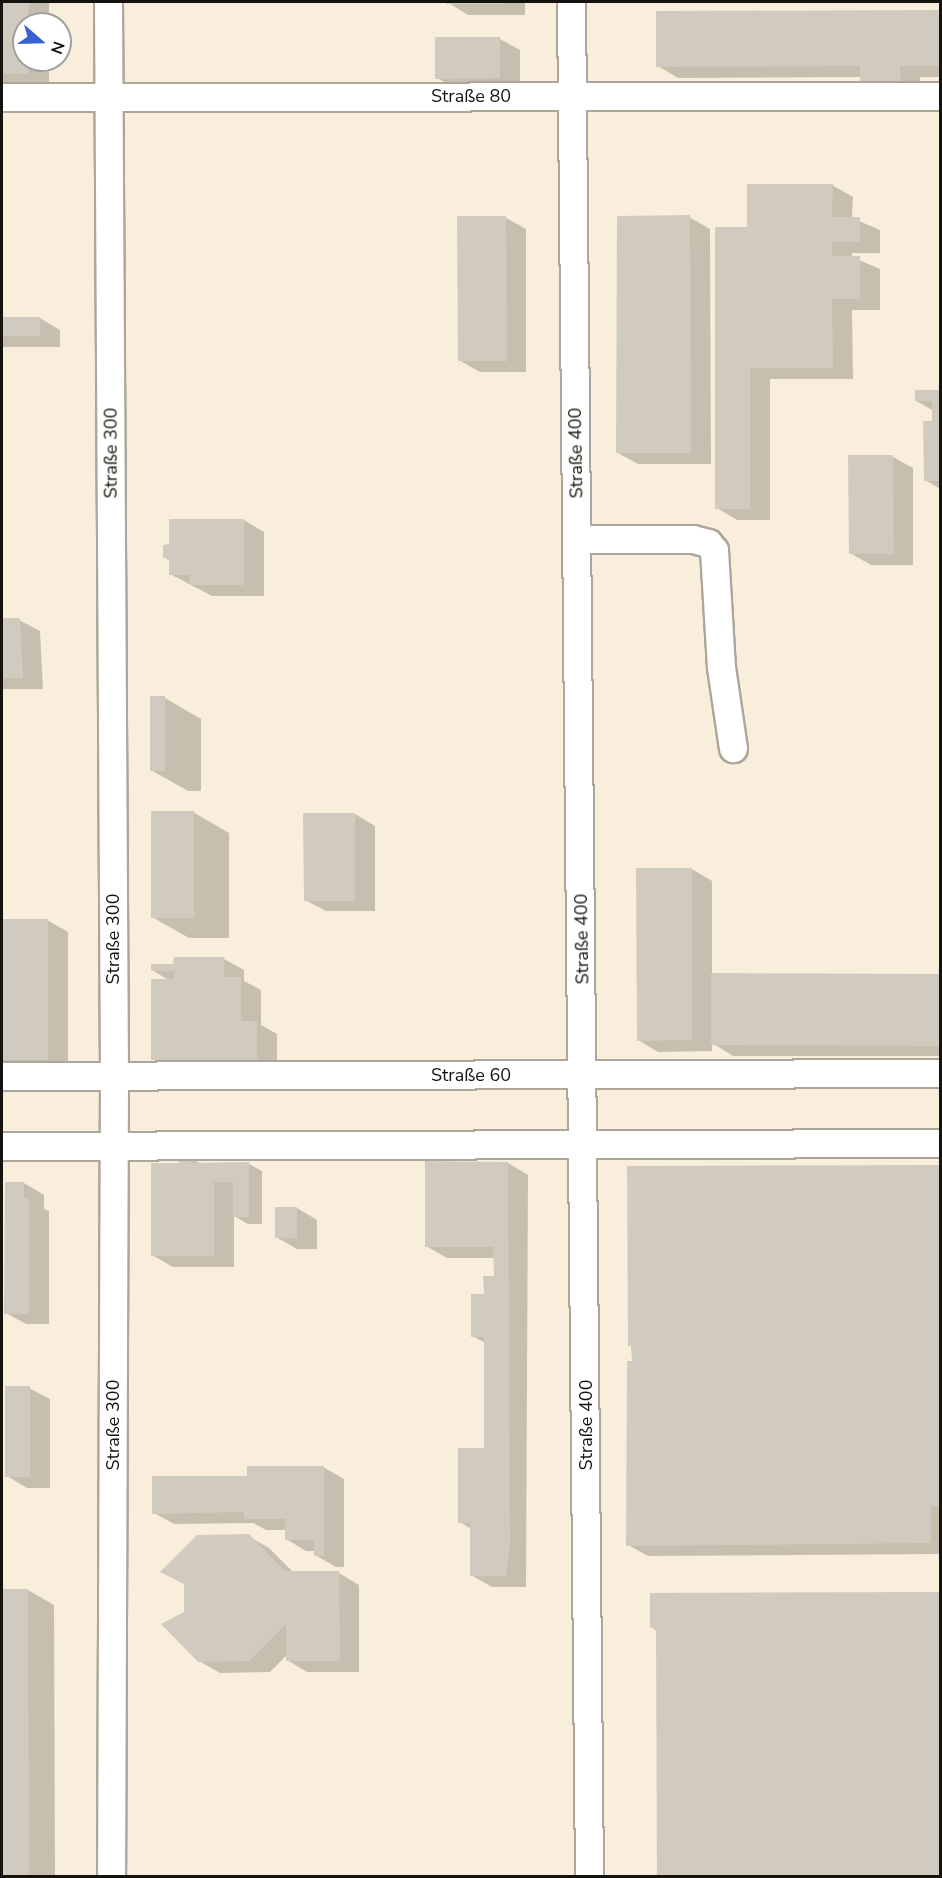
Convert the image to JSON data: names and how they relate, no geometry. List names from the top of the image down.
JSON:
{
  "streets": {
    "street": [
      "Straße 80",
      "Straße 300",
      "Straße 400",
      "Straße 60"
    ]
  },
  "crossings": [
    ["Straße 80", "Straße 300"],
    ["Straße 80", "Straße 400"],
    ["Straße 300", "Straße 60"],
    ["Straße 400", "Straße 60"]
  ],
  "north": "right"
}
